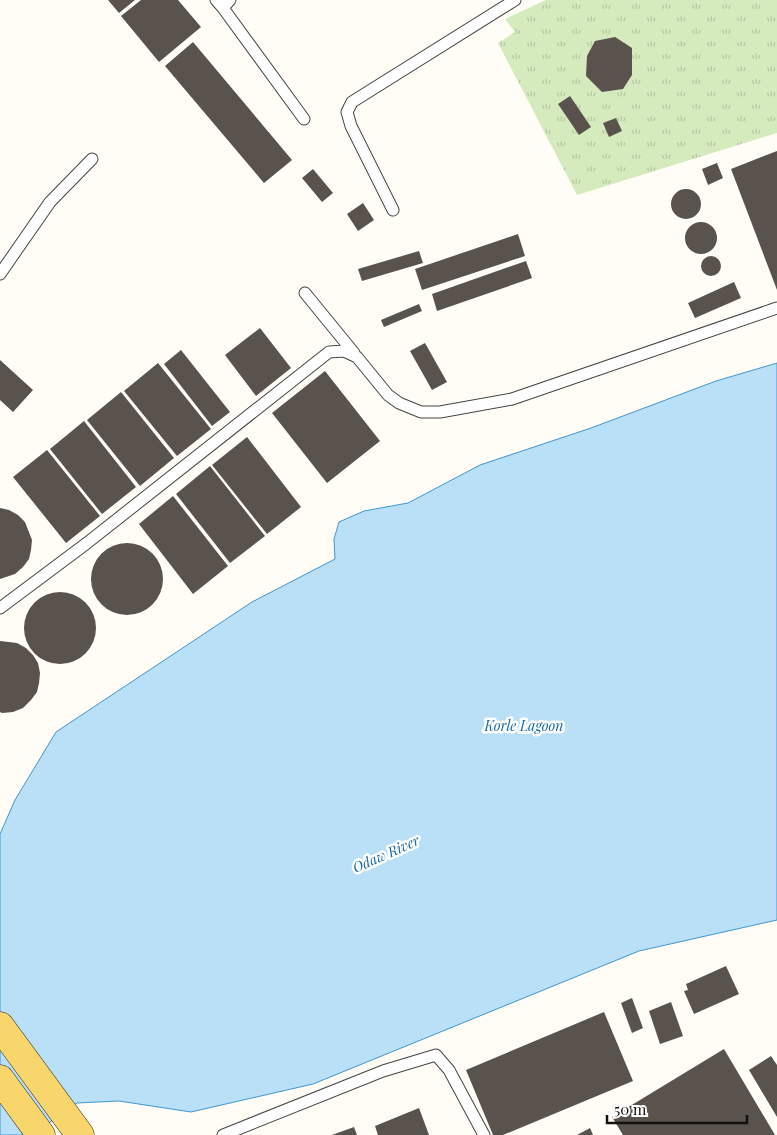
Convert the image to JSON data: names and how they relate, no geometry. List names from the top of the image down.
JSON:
{
  "water": ["Korle Lagoon", "Odaw River"],
  "scale_bar": "50 m"
}
